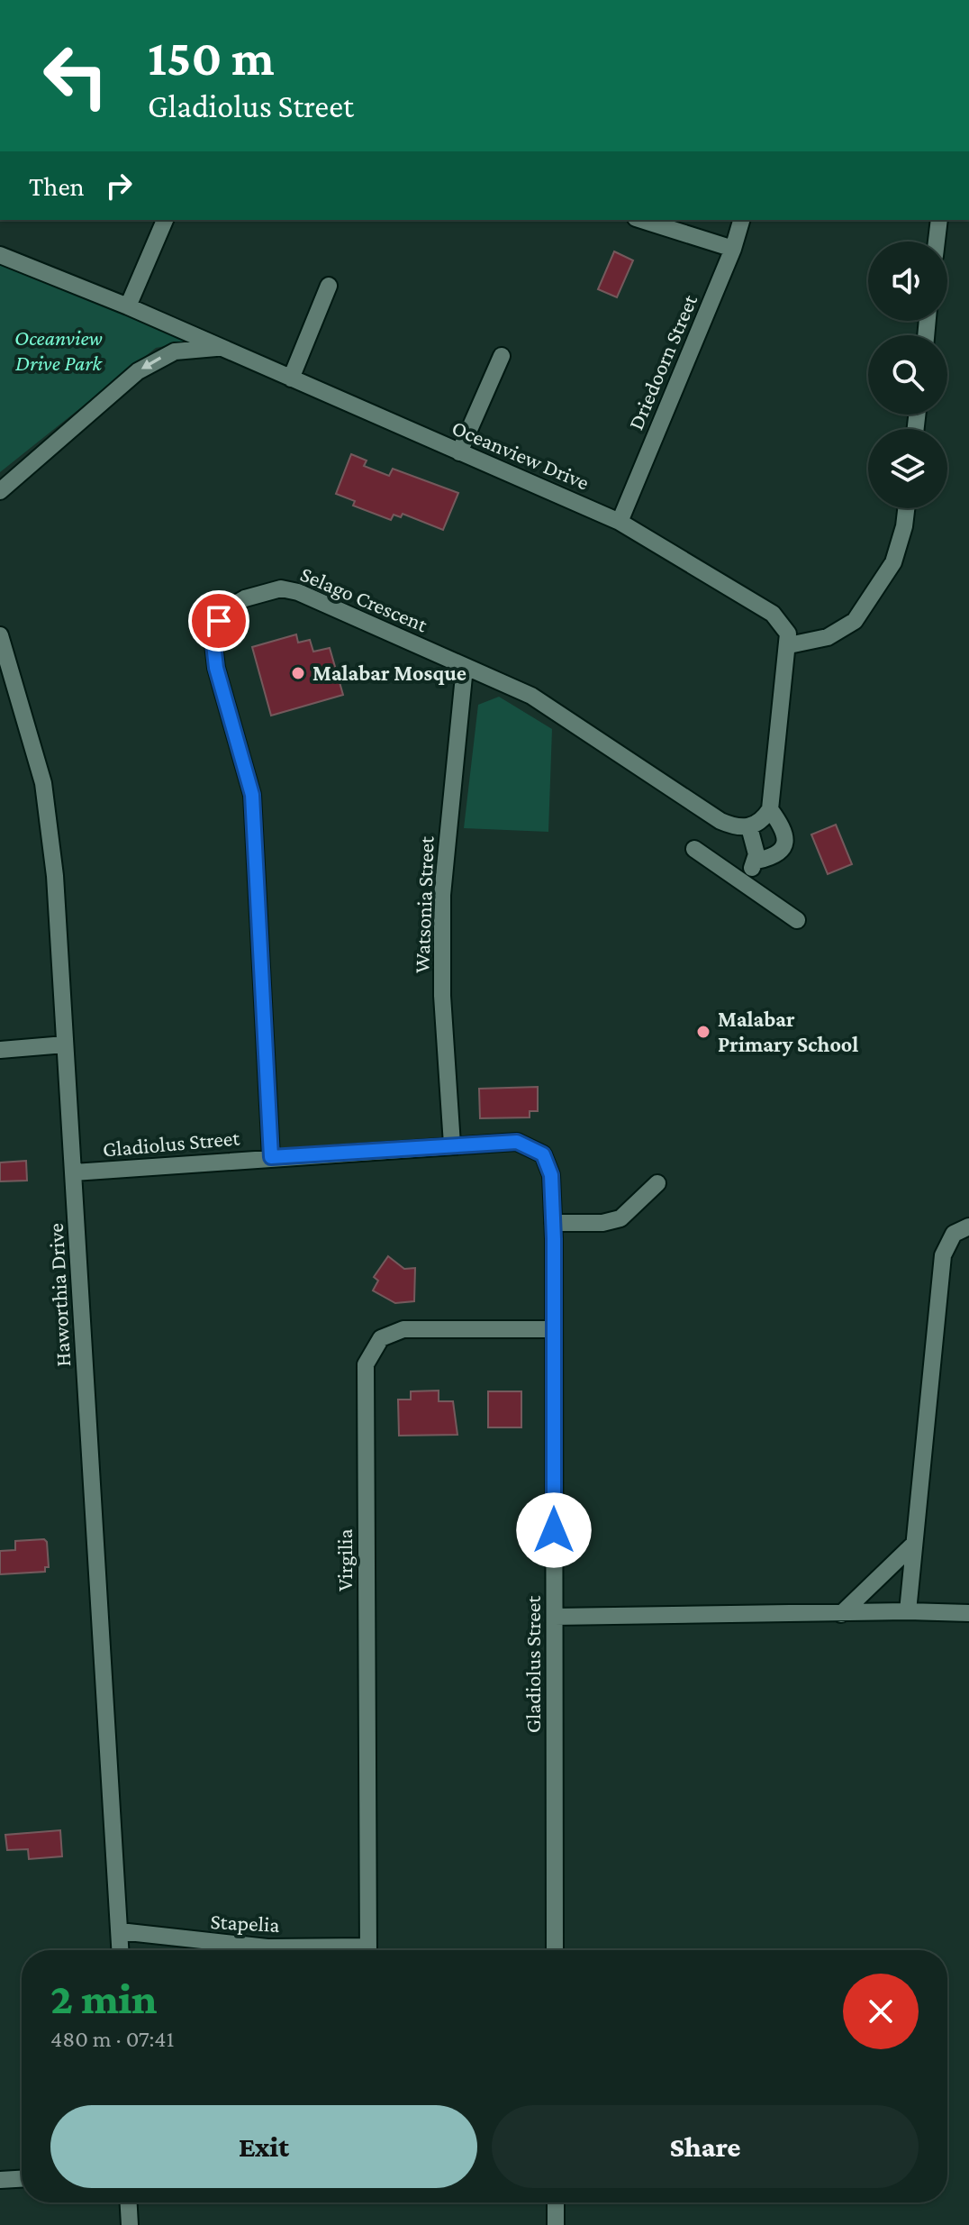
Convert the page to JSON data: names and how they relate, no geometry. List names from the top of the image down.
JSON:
{
  "streets": {
    "street": [
      "Driedoorn Street",
      "Oceanview Drive",
      "Selago Crescent",
      "Watsonia Street",
      "Gladiolus Street",
      "Haworthia Drive",
      "Virgilia",
      "Stapelia"
    ]
  },
  "crossings": [
    ["Driedoorn Street", "Oceanview Drive"],
    ["Selago Crescent", "Watsonia Street"],
    ["Selago Crescent", "Gladiolus Street"],
    ["Watsonia Street", "Gladiolus Street"],
    ["Gladiolus Street", "Haworthia Drive"],
    ["Gladiolus Street", "Virgilia"],
    ["Haworthia Drive", "Stapelia"]
  ],
  "parks": ["Oceanview Drive Park"],
  "places": ["Malabar Mosque", "Malabar Primary School"],
  "page": {
    "turn": ["150 m", "Gladiolus Street"],
    "then": "Then",
    "heading": ["2 min", "480 m · 07:41"],
    "buttons": ["Exit", "Share"]
  }
}
